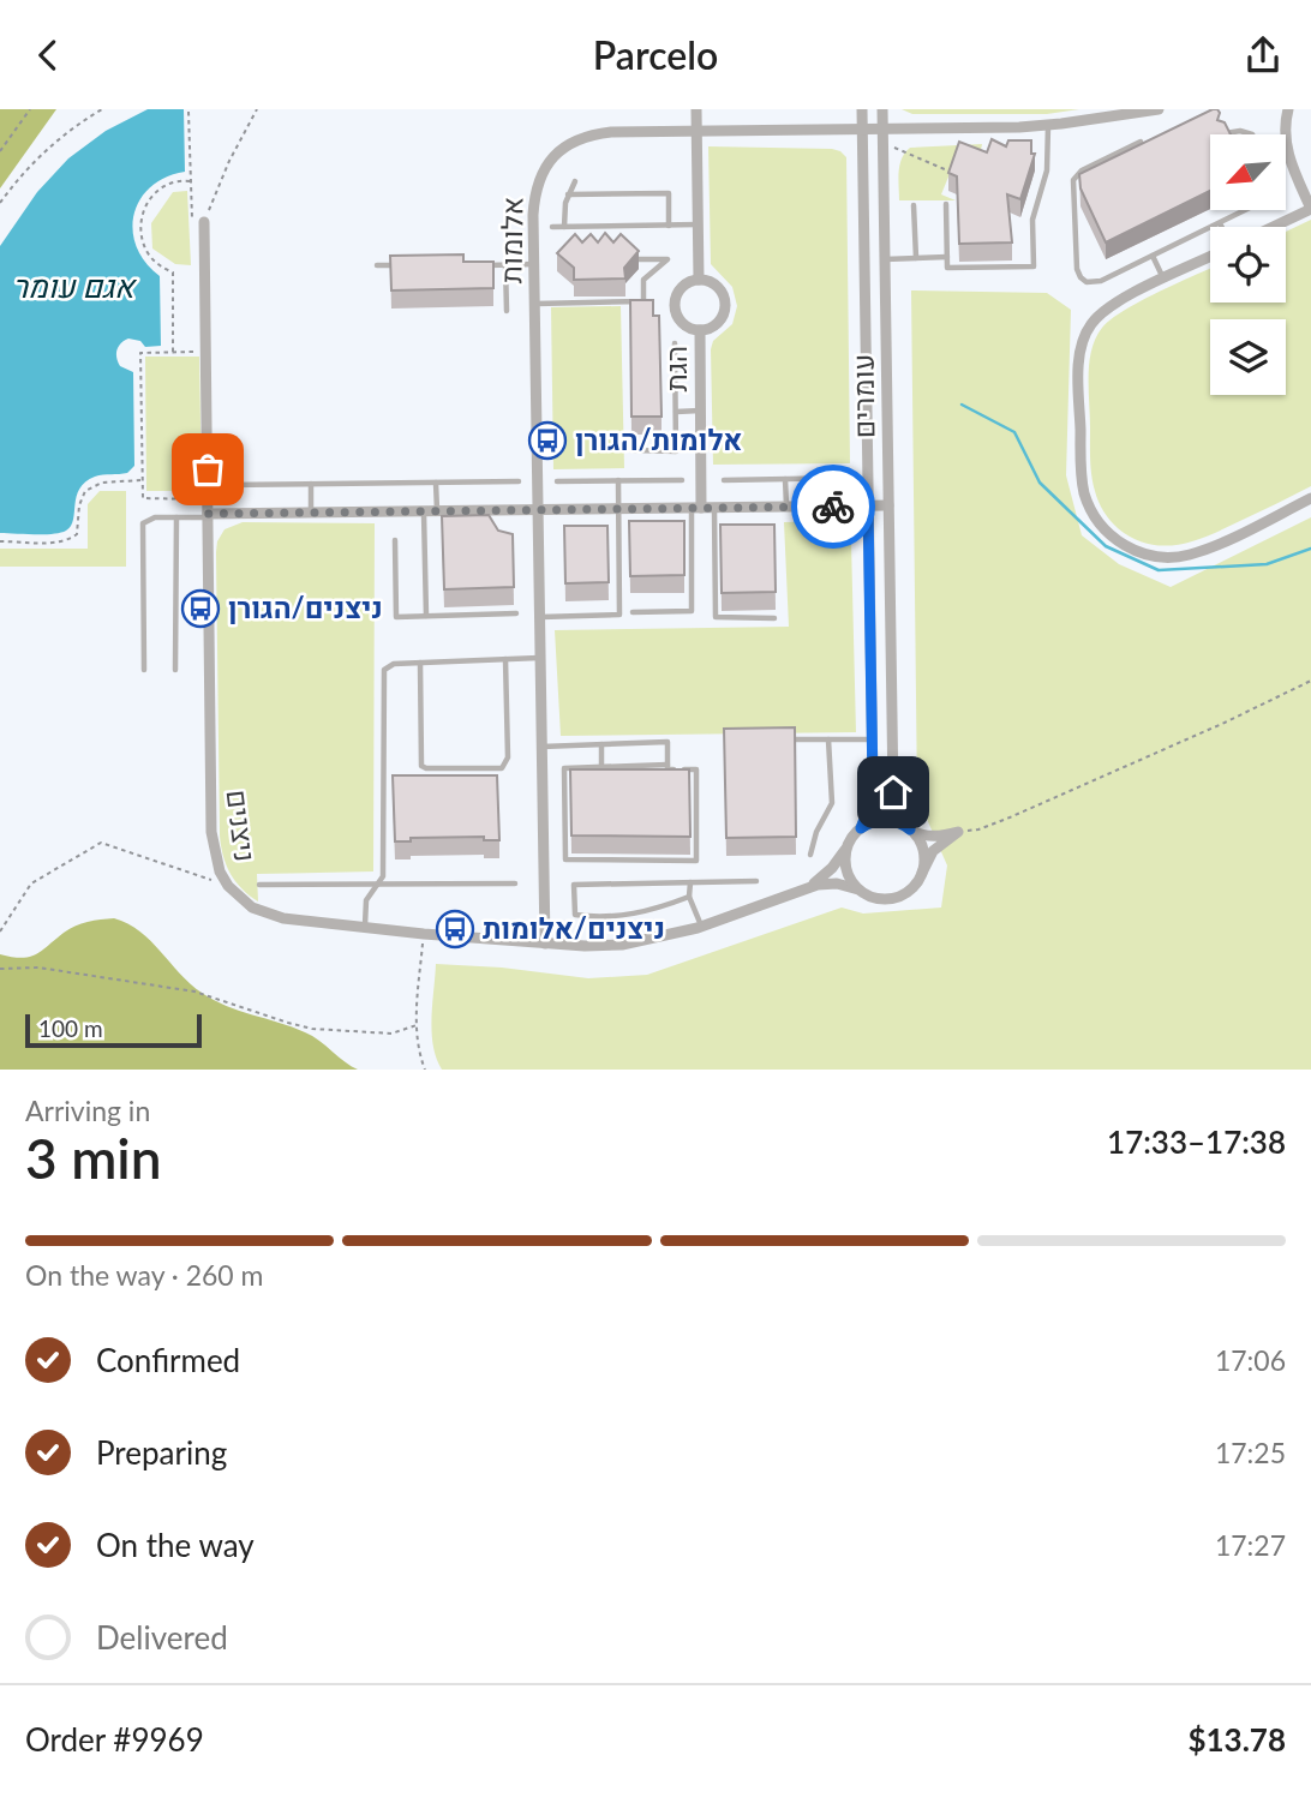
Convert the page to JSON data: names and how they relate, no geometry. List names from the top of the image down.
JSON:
{
  "streets": {
    "street": [
      "אלומות",
      "הגת",
      "עומרים",
      "ניצנים"
    ]
  },
  "crossings": [
    ["אלומות", "עומרים"],
    ["אלומות", "ניצנים"],
    ["עומרים", "ניצנים"]
  ],
  "water": ["אגם עומר"],
  "places": {
    "bus stop": ["אלומות/הגורן", "ניצנים/הגורן", "ניצנים/אלומות"]
  },
  "scale_bar": "100 m",
  "north": "bottom left",
  "page": {
    "header": "Parcelo",
    "scale": "100 m",
    "heading": ["3 min", "Arriving in", "17:33–17:38"],
    "panel": ["Order #9969", "$13.78"],
    "bar": "On the way · 260 m",
    "list": [
      ["Confirmed", "17:06"],
      ["Preparing", "17:25"],
      ["On the way", "17:27"],
      "Delivered"
    ]
  }
}
